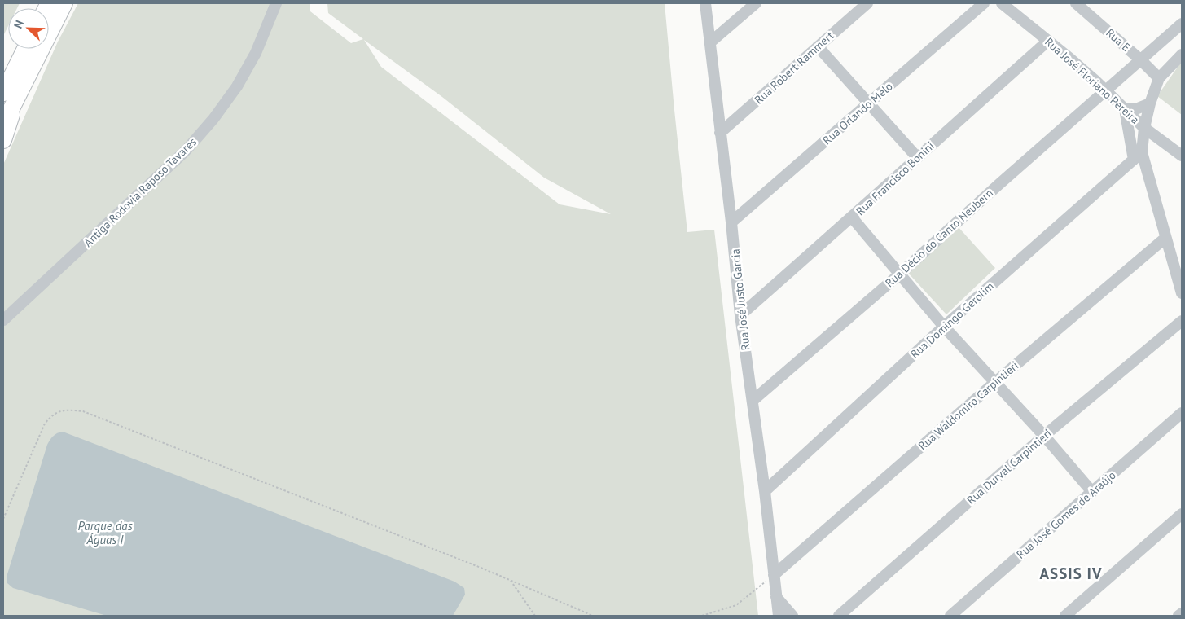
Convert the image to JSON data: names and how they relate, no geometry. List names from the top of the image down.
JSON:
{
  "streets": {
    "street": [
      "Rua E",
      "Rua Robert Rammert",
      "Rua José Floriano Pereira",
      "Rua Orlando Melo",
      "Rua Francisco Bonini",
      "Antiga Rodovia Raposo Tavares",
      "Rua Décio do Canto Neubern",
      "Rua José Justo Garcia",
      "Rua Domingo Gerolim",
      "Rua Waldomiro Carpintieri",
      "Rua Durval Carpintieri",
      "Rua José Gomes de Araújo"
    ]
  },
  "crossings": [
    ["Rua E", "Rua Décio do Canto Neubern"],
    ["Rua Robert Rammert", "Rua José Justo Garcia"],
    ["Rua José Floriano Pereira", "Rua Francisco Bonini"],
    ["Rua José Floriano Pereira", "Rua Décio do Canto Neubern"],
    ["Rua José Floriano Pereira", "Rua Domingo Gerolim"],
    ["Rua José Floriano Pereira", "Rua Waldomiro Carpintieri"],
    ["Rua Orlando Melo", "Rua José Justo Garcia"],
    ["Rua Francisco Bonini", "Rua José Justo Garcia"],
    ["Rua Décio do Canto Neubern", "Rua José Justo Garcia"],
    ["Rua José Justo Garcia", "Rua Domingo Gerolim"],
    ["Rua José Justo Garcia", "Rua Waldomiro Carpintieri"]
  ],
  "districts": ["ASSIS IV"],
  "water": ["Parque das Águas I"],
  "north": "top left"
}
